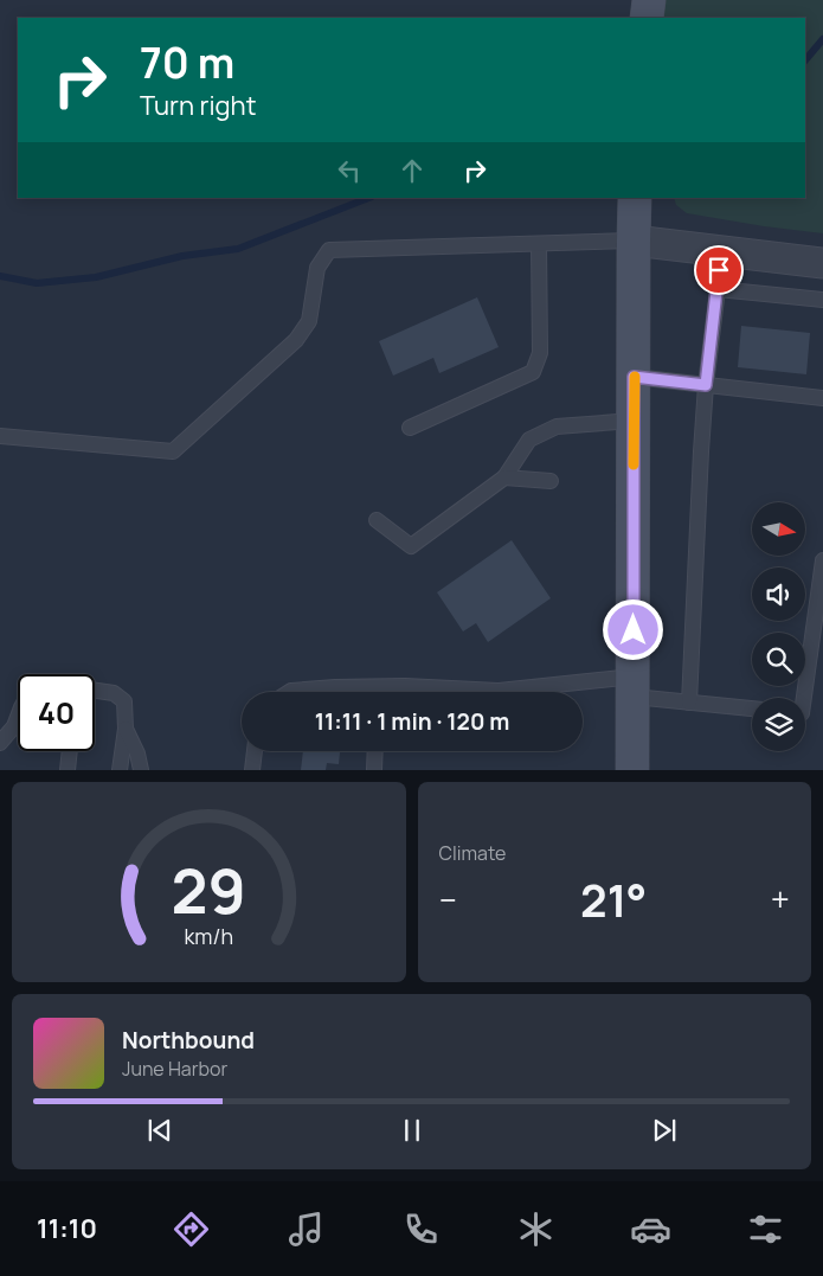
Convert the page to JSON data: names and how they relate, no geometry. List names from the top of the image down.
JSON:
{
  "north": "right",
  "page": {
    "turn": ["70 m", "Turn right"],
    "limit": "40",
    "trip": "11:11 · 1 min · 120 m",
    "tile": "Climate",
    "heat": ["−", "21°", "+"],
    "song": ["Northbound", "June Harbor"],
    "tabs": "11:10",
    "gauge": ["29", "km/h"]
  }
}
